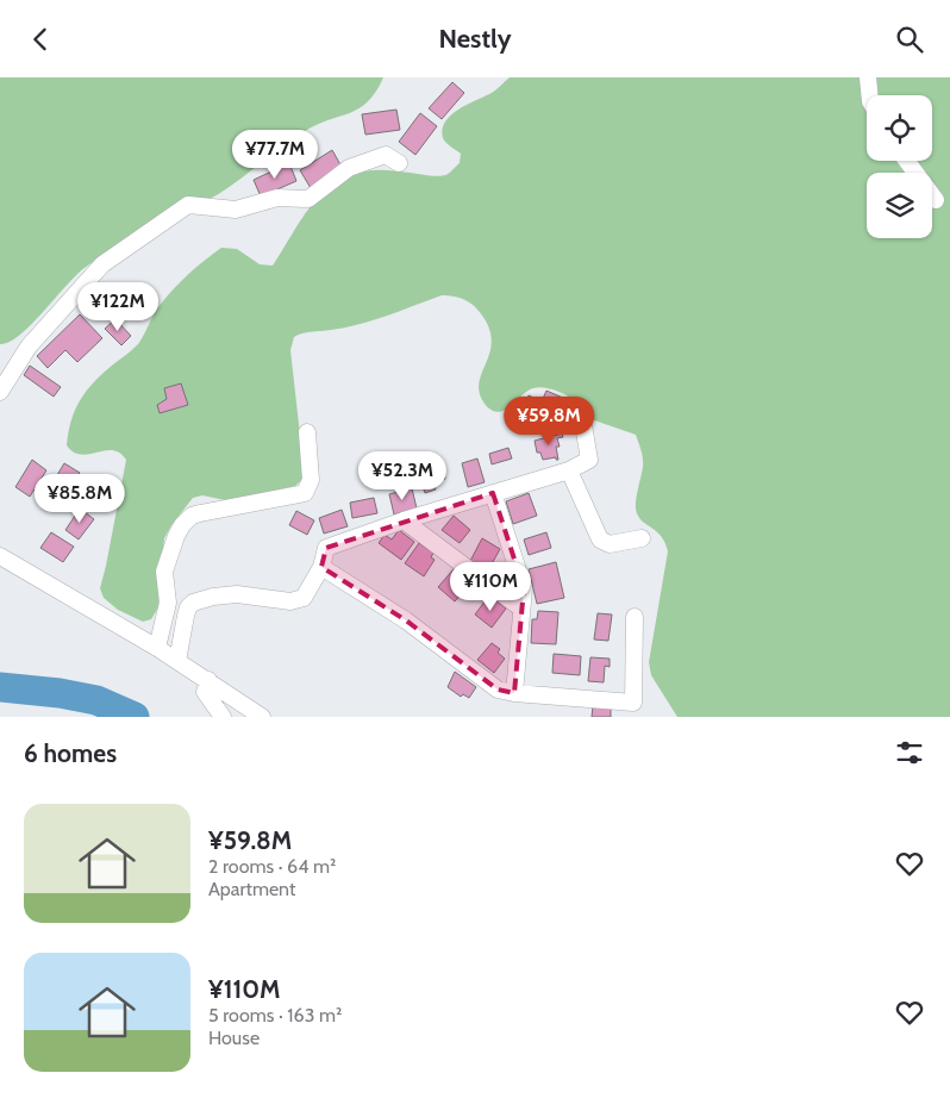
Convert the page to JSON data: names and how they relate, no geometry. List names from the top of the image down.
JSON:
{
  "page": {
    "header": "Nestly",
    "price": [
      "¥77.7M",
      "¥122M",
      "¥59.8M",
      "¥52.3M",
      "¥85.8M",
      "¥110M"
    ],
    "heading": "6 homes",
    "list": [
      {
        "name": "¥59.8M",
        "note": "2 rooms · 64 m² · Apartment"
      },
      {
        "name": "¥110M",
        "note": "5 rooms · 163 m² · House"
      }
    ]
  }
}
